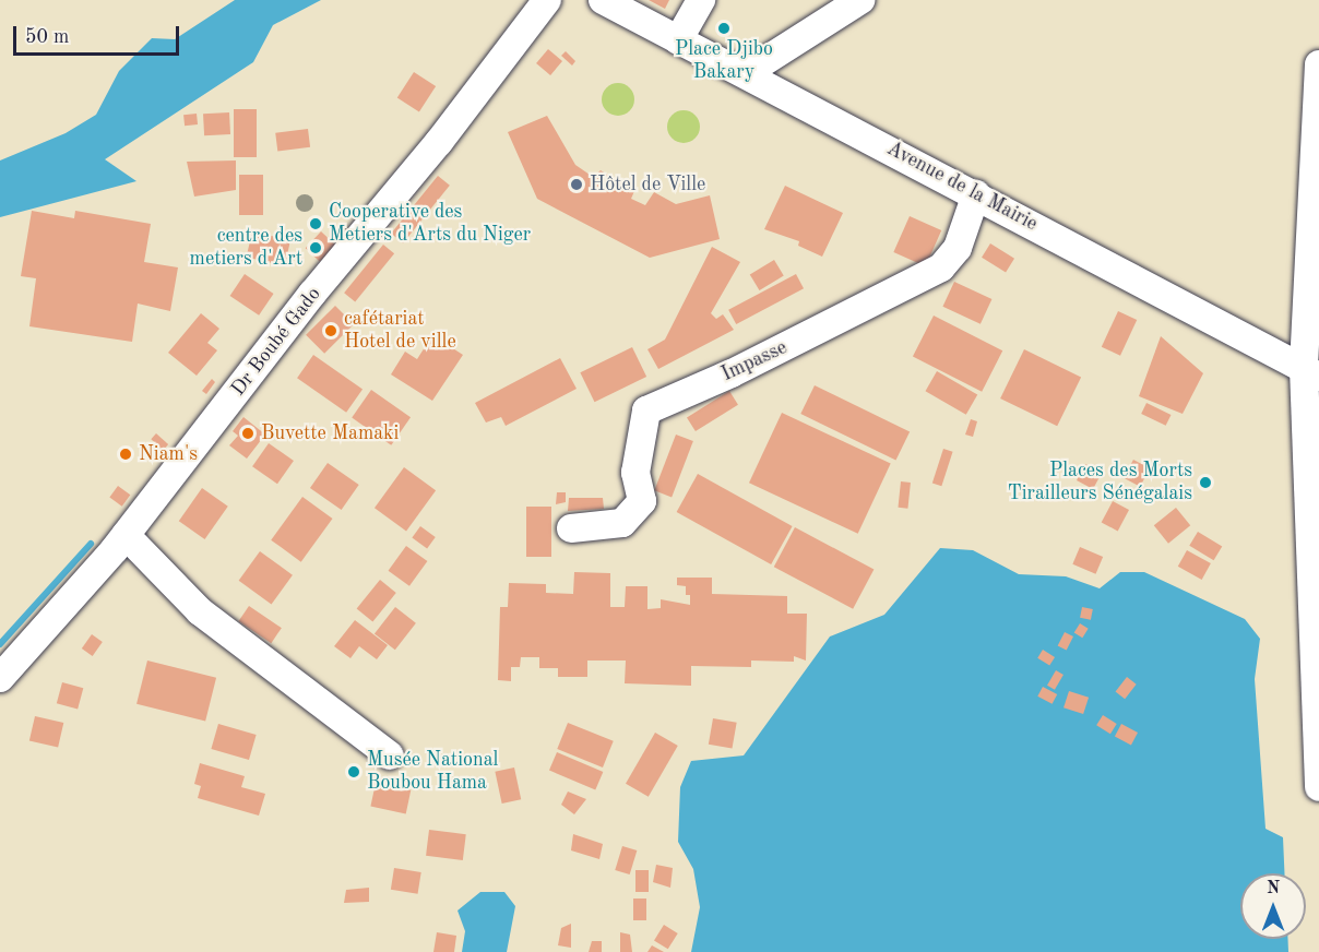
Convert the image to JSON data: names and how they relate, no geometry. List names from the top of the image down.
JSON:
{
  "streets": {
    "street": ["Avenue de la Mairie", "Dr Boubé Gado", "Impasse"]
  },
  "crossings": [
    ["Avenue de la Mairie", "Impasse"]
  ],
  "places": [
    "Place Djibo Bakary",
    "Hôtel de Ville",
    "Cooperative des Metiers d'Arts du Niger",
    "centre des metiers d'Art",
    "cafétariat Hotel de ville",
    "Buvette Mamaki",
    "Niam's",
    "Places des Morts Tirailleurs Sénégalais",
    "Musée National Boubou Hama"
  ],
  "scale_bar": "50 m",
  "north": "top"
}
